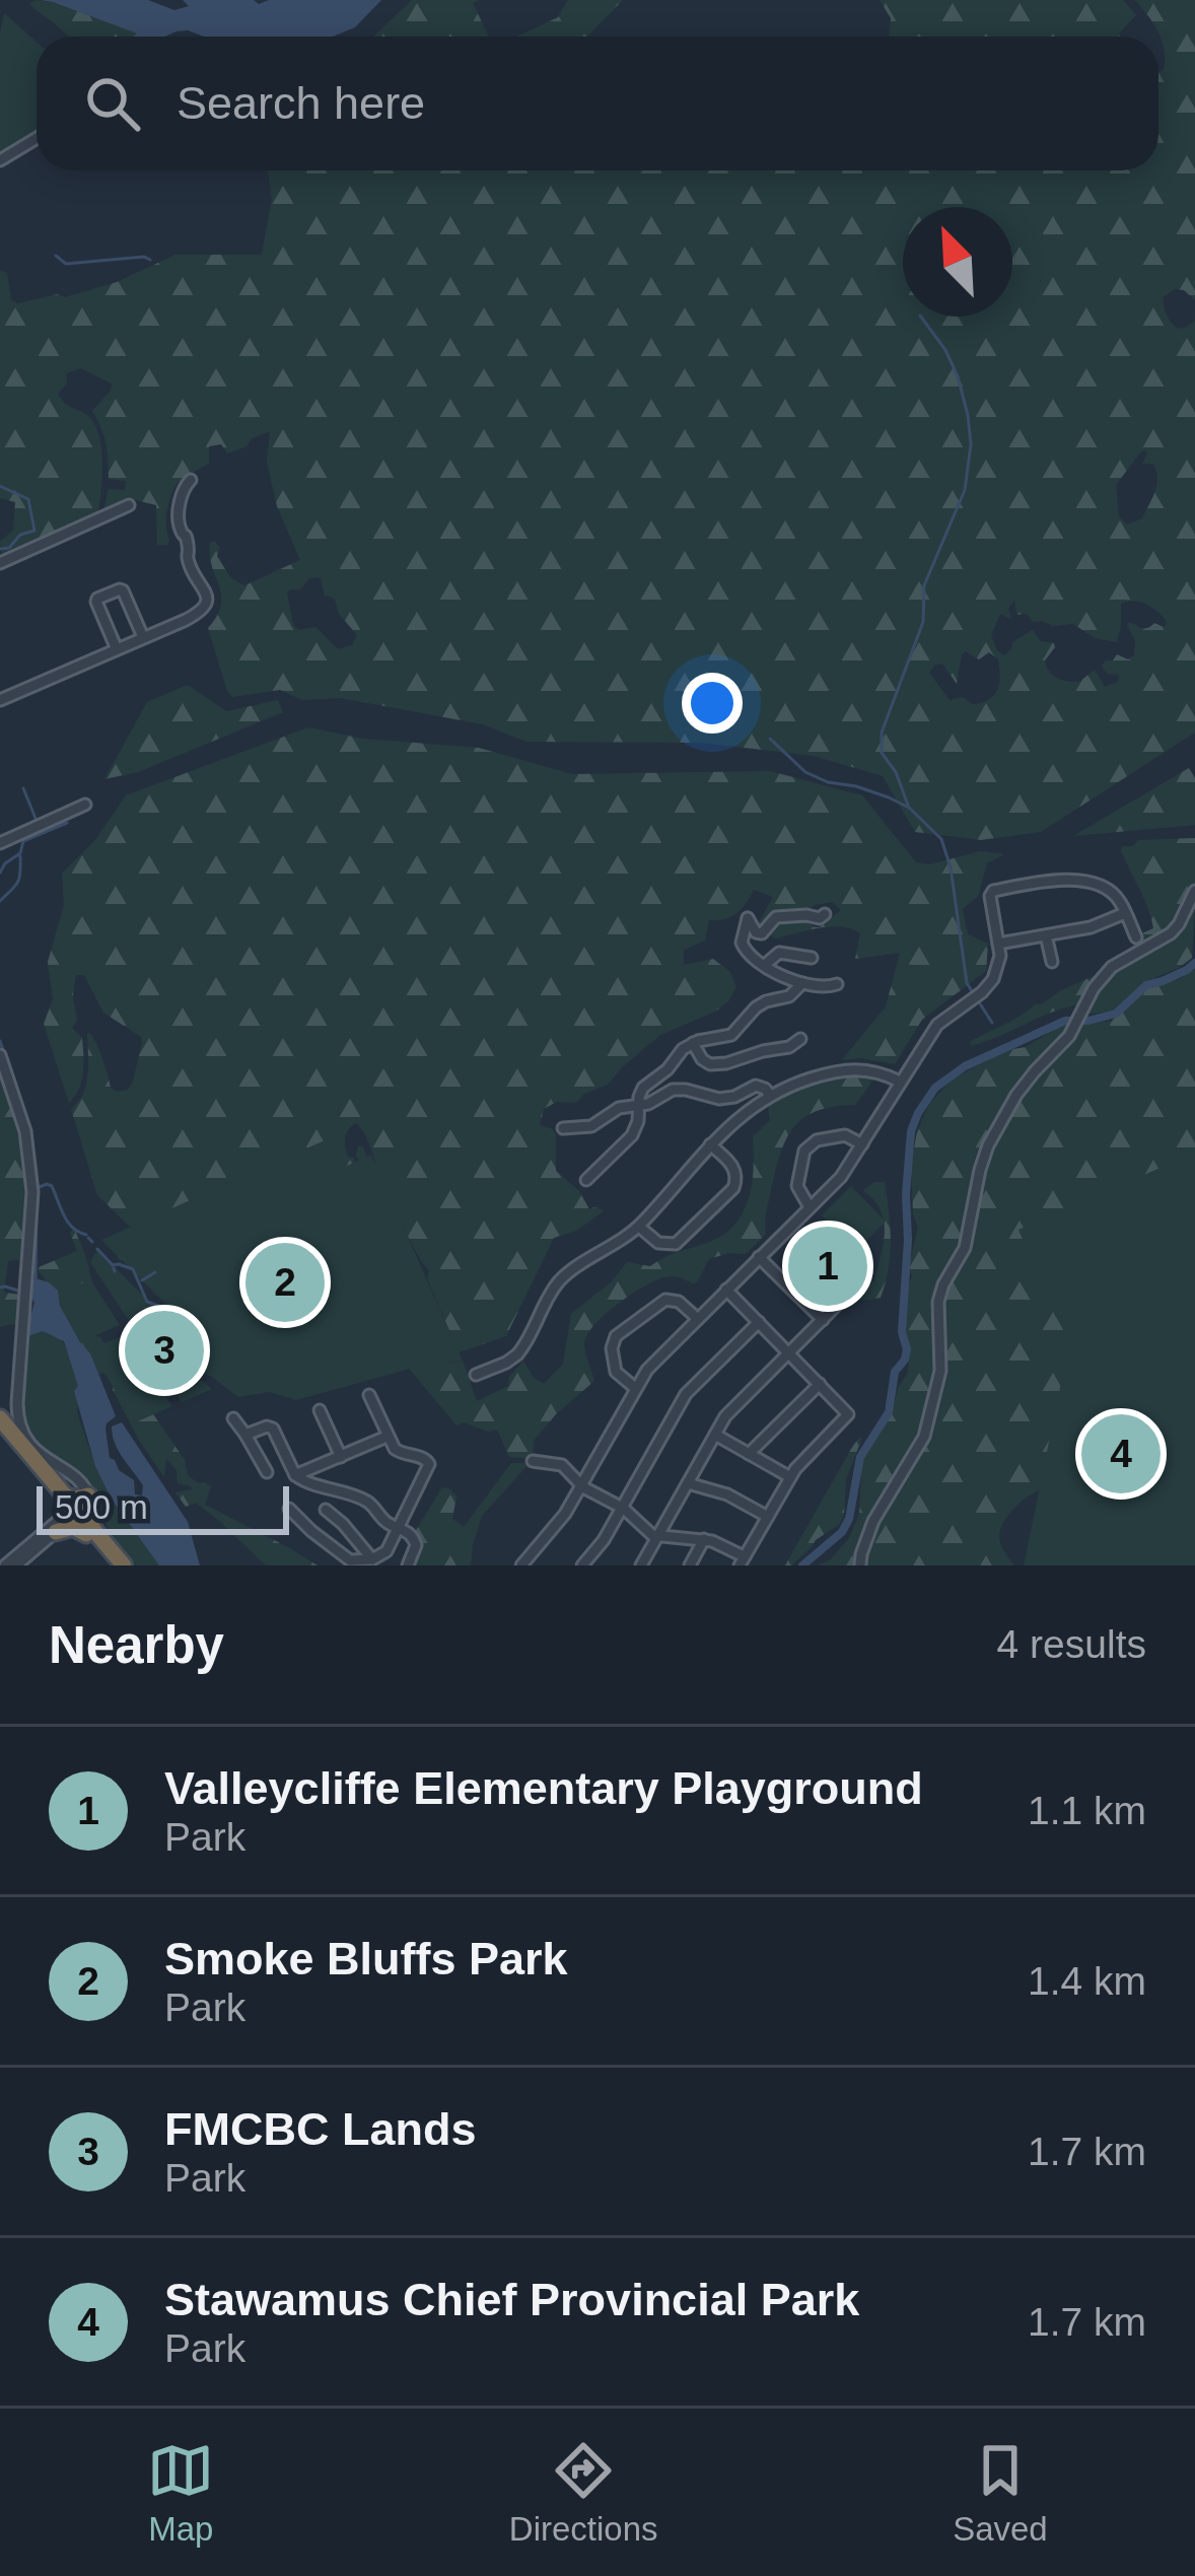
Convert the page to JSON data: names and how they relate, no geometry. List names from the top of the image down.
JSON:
{
  "scale_bar": "500 m",
  "north": "top left",
  "page": {
    "search": "Search here",
    "pins": [
      "1",
      "2",
      "3",
      "4"
    ],
    "scale": "500 m",
    "heading": ["Nearby", "4 results"],
    "list": [
      {
        "mark": "1",
        "name": "Valleycliffe Elementary Playground",
        "note": "Park",
        "value": "1.1 km"
      },
      {
        "mark": "2",
        "name": "Smoke Bluffs Park",
        "note": "Park",
        "value": "1.4 km"
      },
      {
        "mark": "3",
        "name": "FMCBC Lands",
        "note": "Park",
        "value": "1.7 km"
      },
      {
        "mark": "4",
        "name": "Stawamus Chief Provincial Park",
        "note": "Park",
        "value": "1.7 km"
      }
    ],
    "nav": ["Map", "Directions", "Saved"]
  }
}
